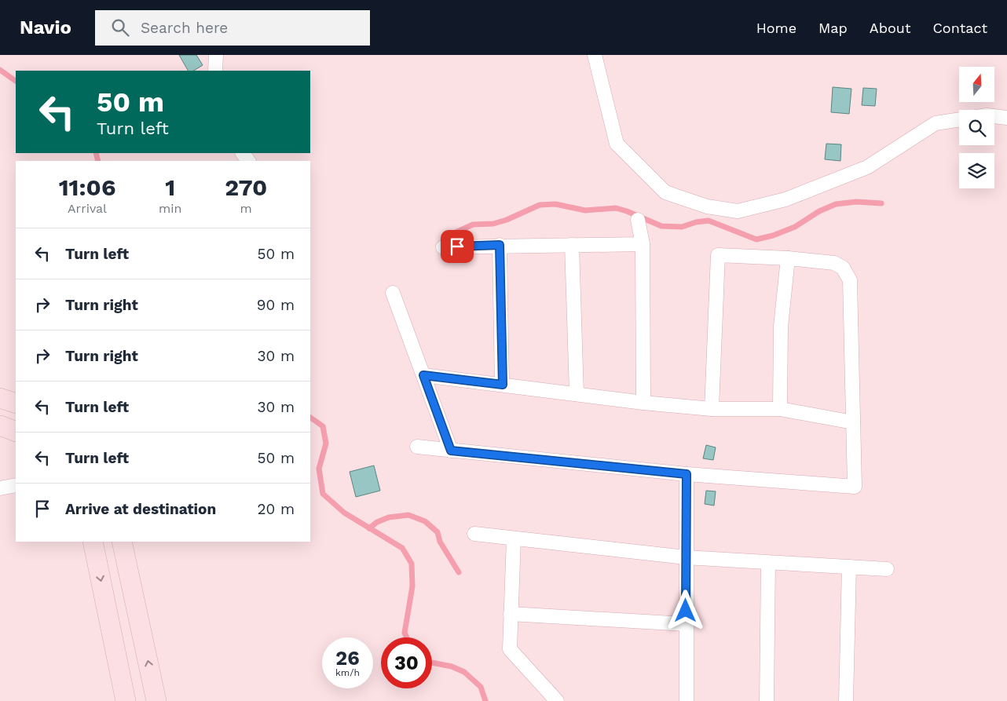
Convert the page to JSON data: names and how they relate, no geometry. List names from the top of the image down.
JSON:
{
  "north": "top",
  "page": {
    "header": "Navio",
    "search": "Search here",
    "nav": [
      "Home",
      "Map",
      "About",
      "Contact"
    ],
    "turn": ["50 m", "Turn left"],
    "eta": [
      "11:06",
      "Arrival",
      "1",
      "min",
      "270",
      "m"
    ],
    "list": [
      {
        "name": "Turn left",
        "value": "50 m"
      },
      {
        "name": "Turn right",
        "value": "90 m"
      },
      {
        "name": "Turn right",
        "value": "30 m"
      },
      {
        "name": "Turn left",
        "value": "30 m"
      },
      {
        "name": "Turn left",
        "value": "50 m"
      },
      {
        "name": "Arrive at destination",
        "value": "20 m"
      }
    ],
    "speed": "26 km/h",
    "limit": "30"
  }
}
